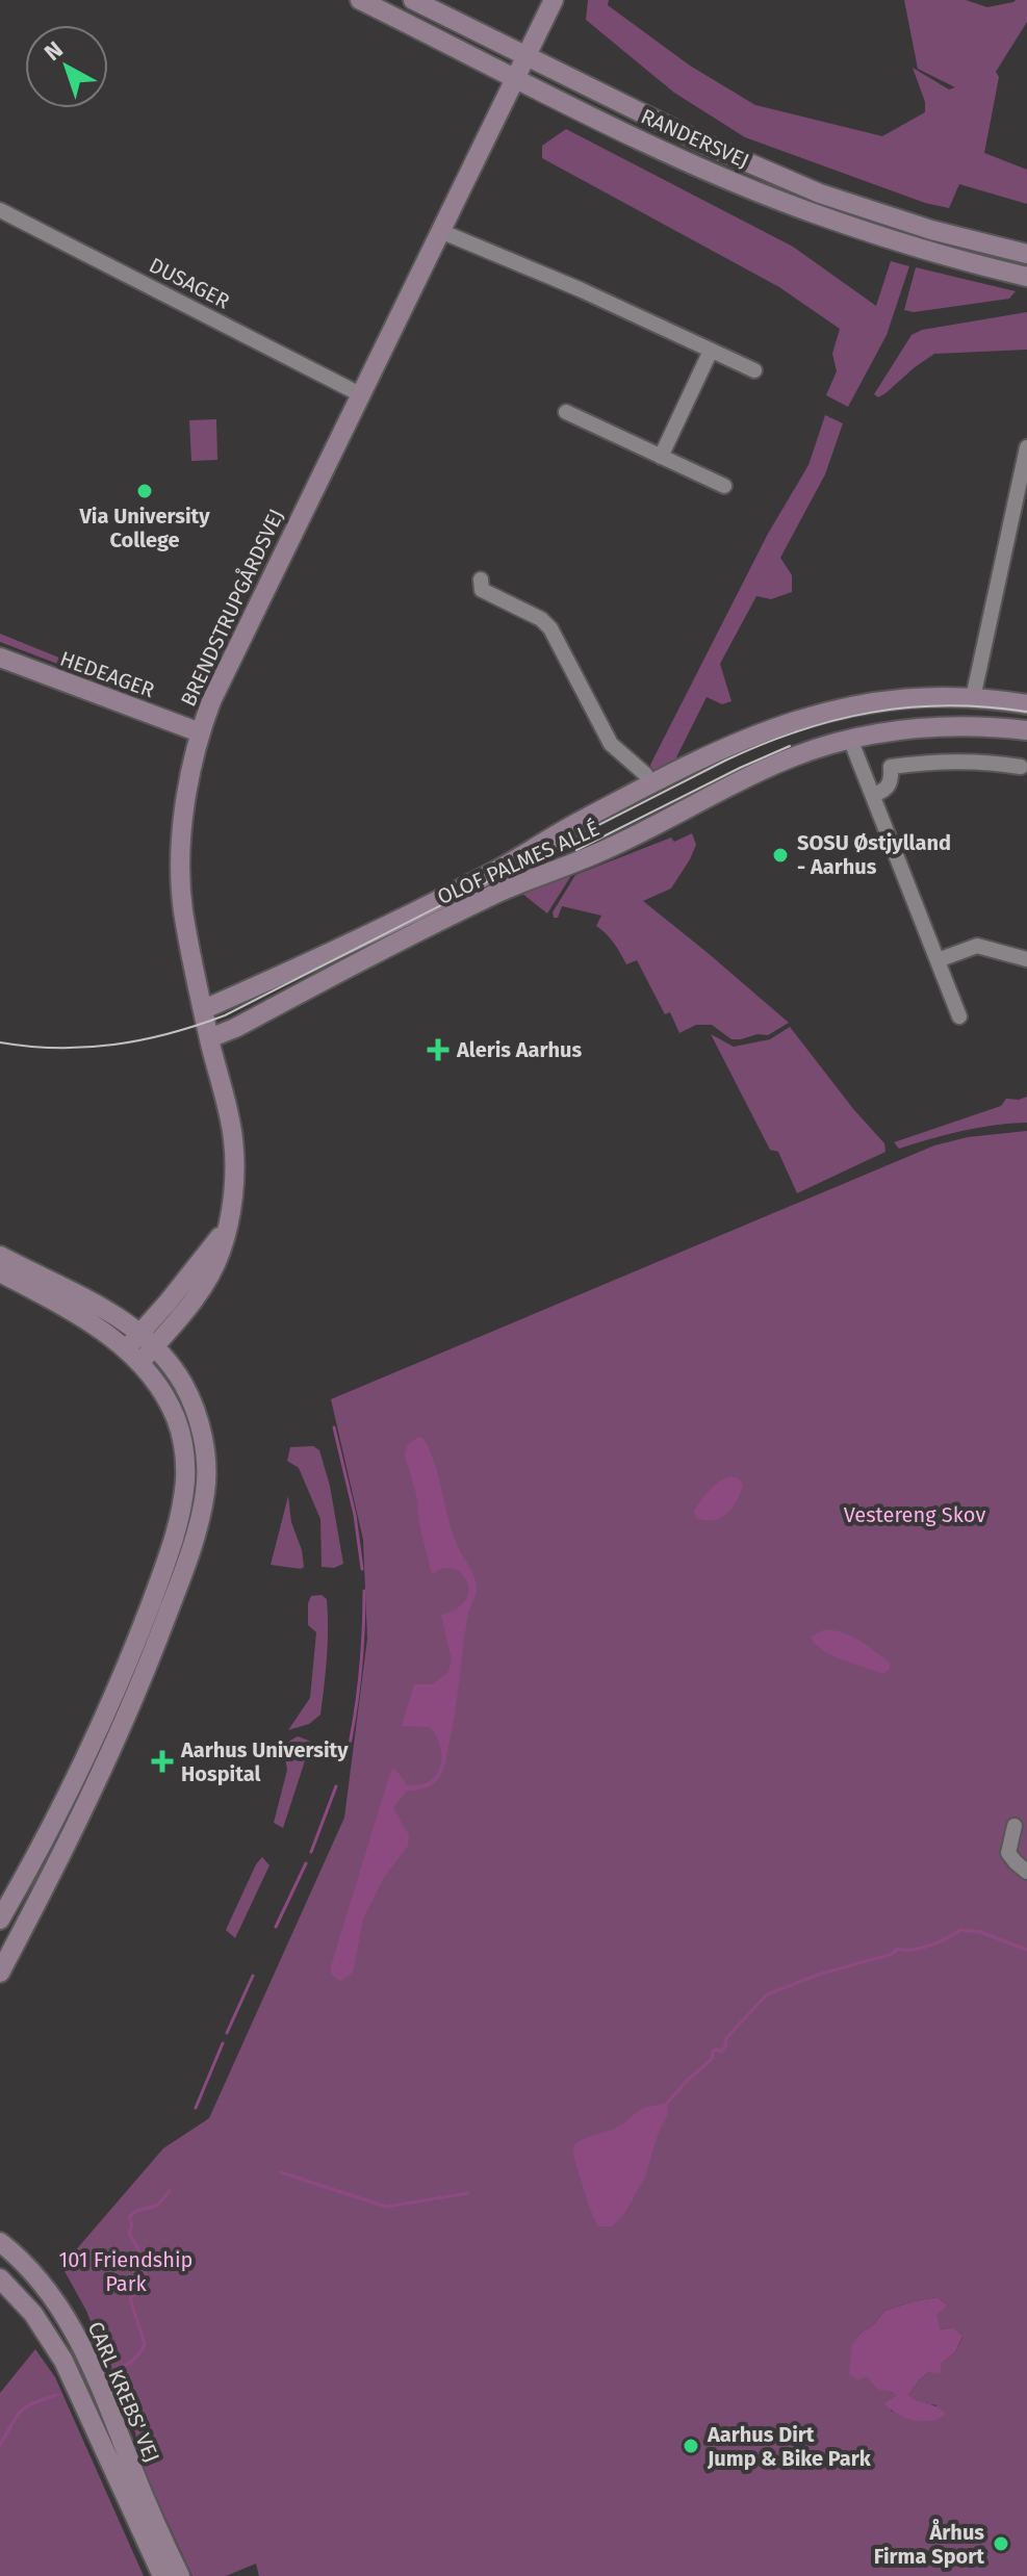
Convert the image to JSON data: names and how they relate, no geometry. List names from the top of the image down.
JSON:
{
  "streets": {
    "street": [
      "RANDERSVEJ",
      "DUSAGER",
      "BRENDSTRUPGÅRDSVEJ",
      "HEDEAGER",
      "OLOF PALMES ALLÉ",
      "CARL KREBS' VEJ"
    ]
  },
  "crossings": [
    ["RANDERSVEJ", "BRENDSTRUPGÅRDSVEJ"],
    ["DUSAGER", "BRENDSTRUPGÅRDSVEJ"],
    ["BRENDSTRUPGÅRDSVEJ", "HEDEAGER"],
    ["BRENDSTRUPGÅRDSVEJ", "OLOF PALMES ALLÉ"]
  ],
  "parks": ["Vestereng Skov", "101 Friendship Park"],
  "places": {
    "other": [
      "Via University College",
      "SOSU Østjylland - Aarhus",
      "Aarhus Dirt Jump & Bike Park",
      "Århus Firma Sport"
    ],
    "health": ["Aleris Aarhus", "Aarhus University Hospital"]
  },
  "north": "top left"
}
